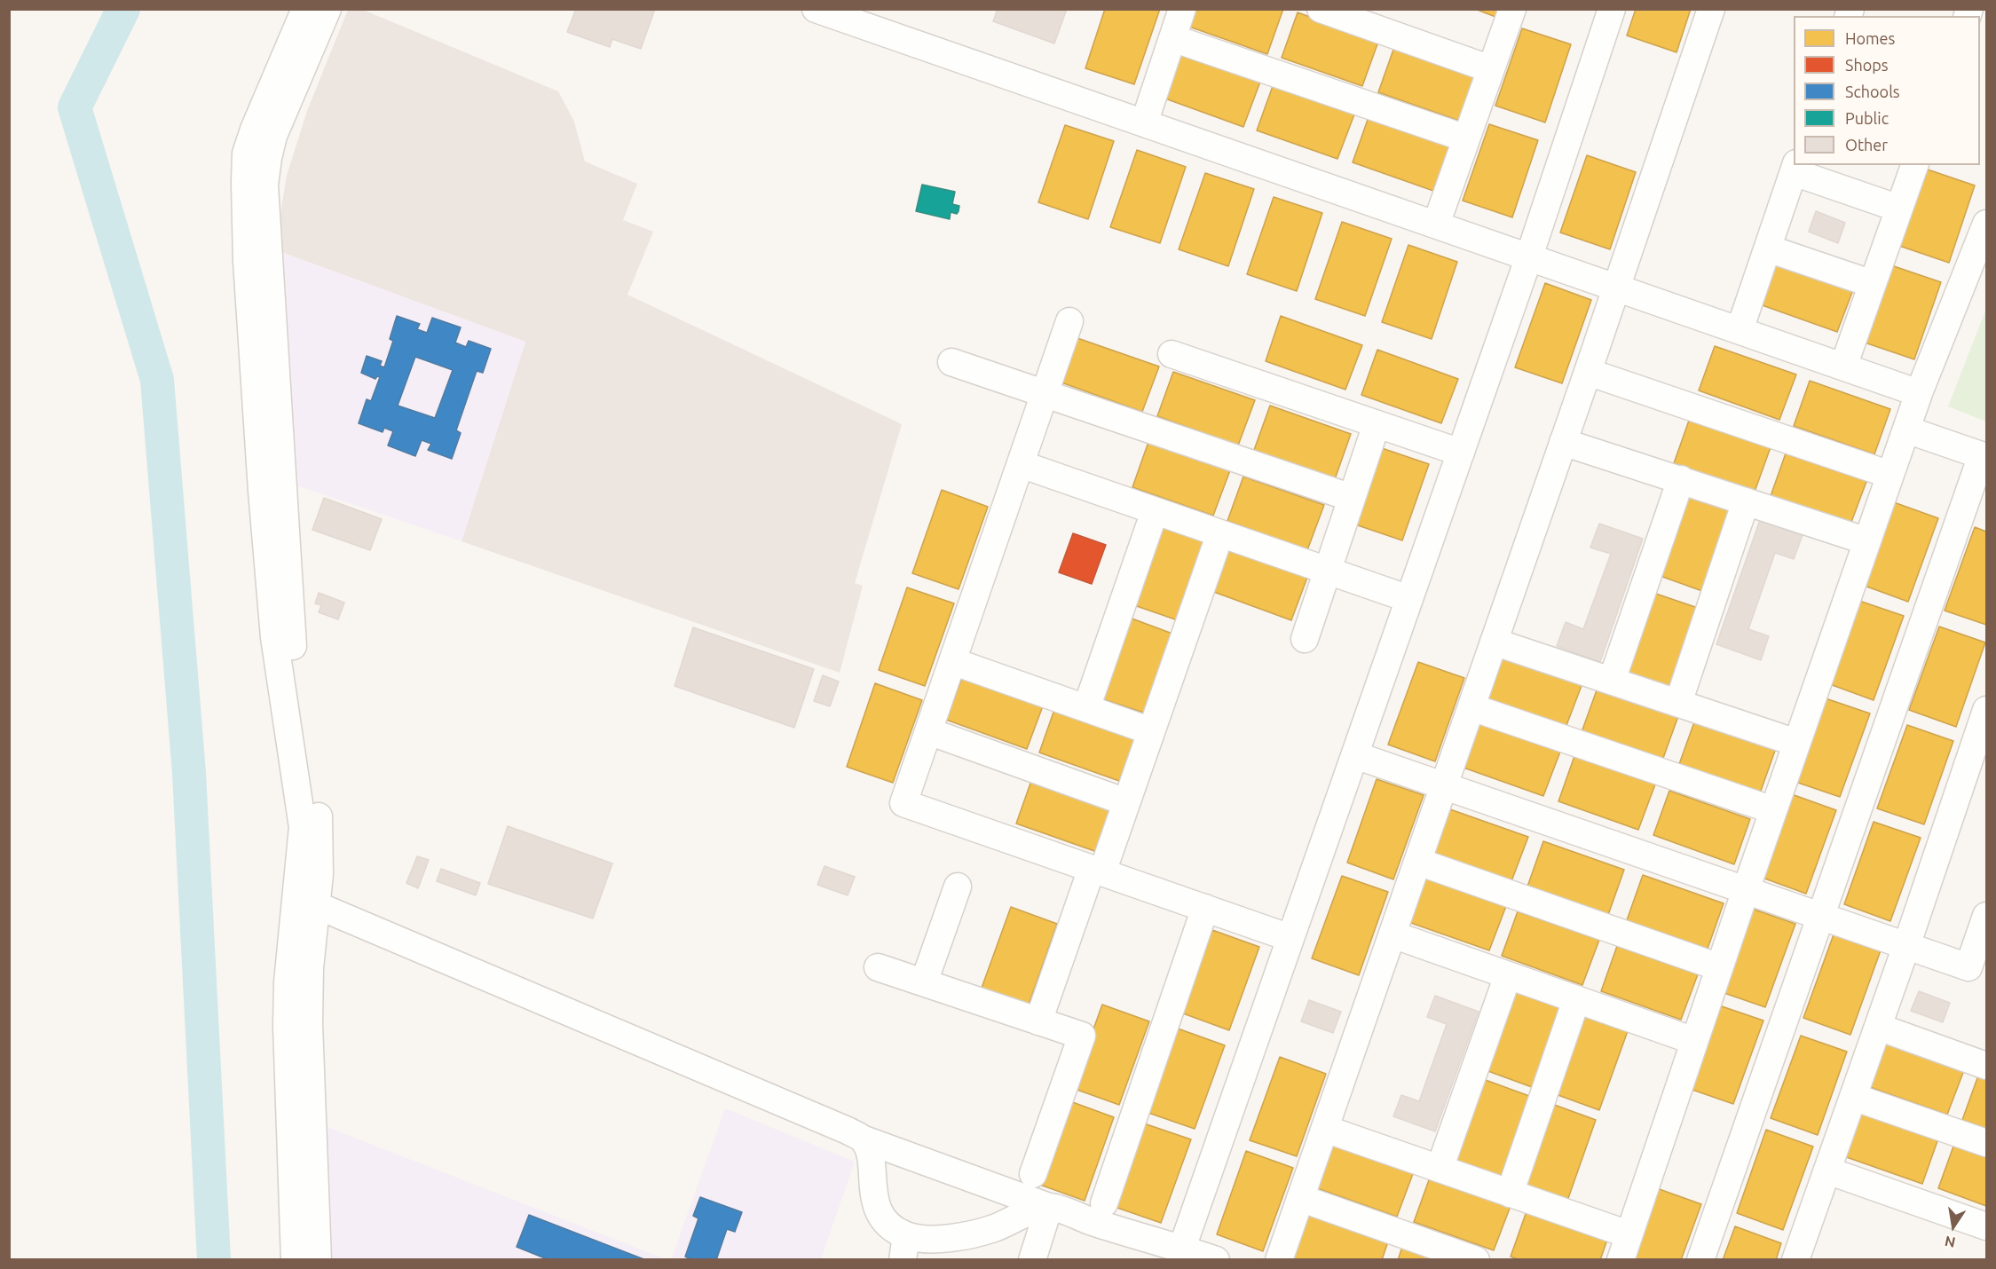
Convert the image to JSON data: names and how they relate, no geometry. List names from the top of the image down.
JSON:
{
  "legend": [
    "Homes",
    "Shops",
    "Schools",
    "Public",
    "Other"
  ],
  "north": "bottom"
}
